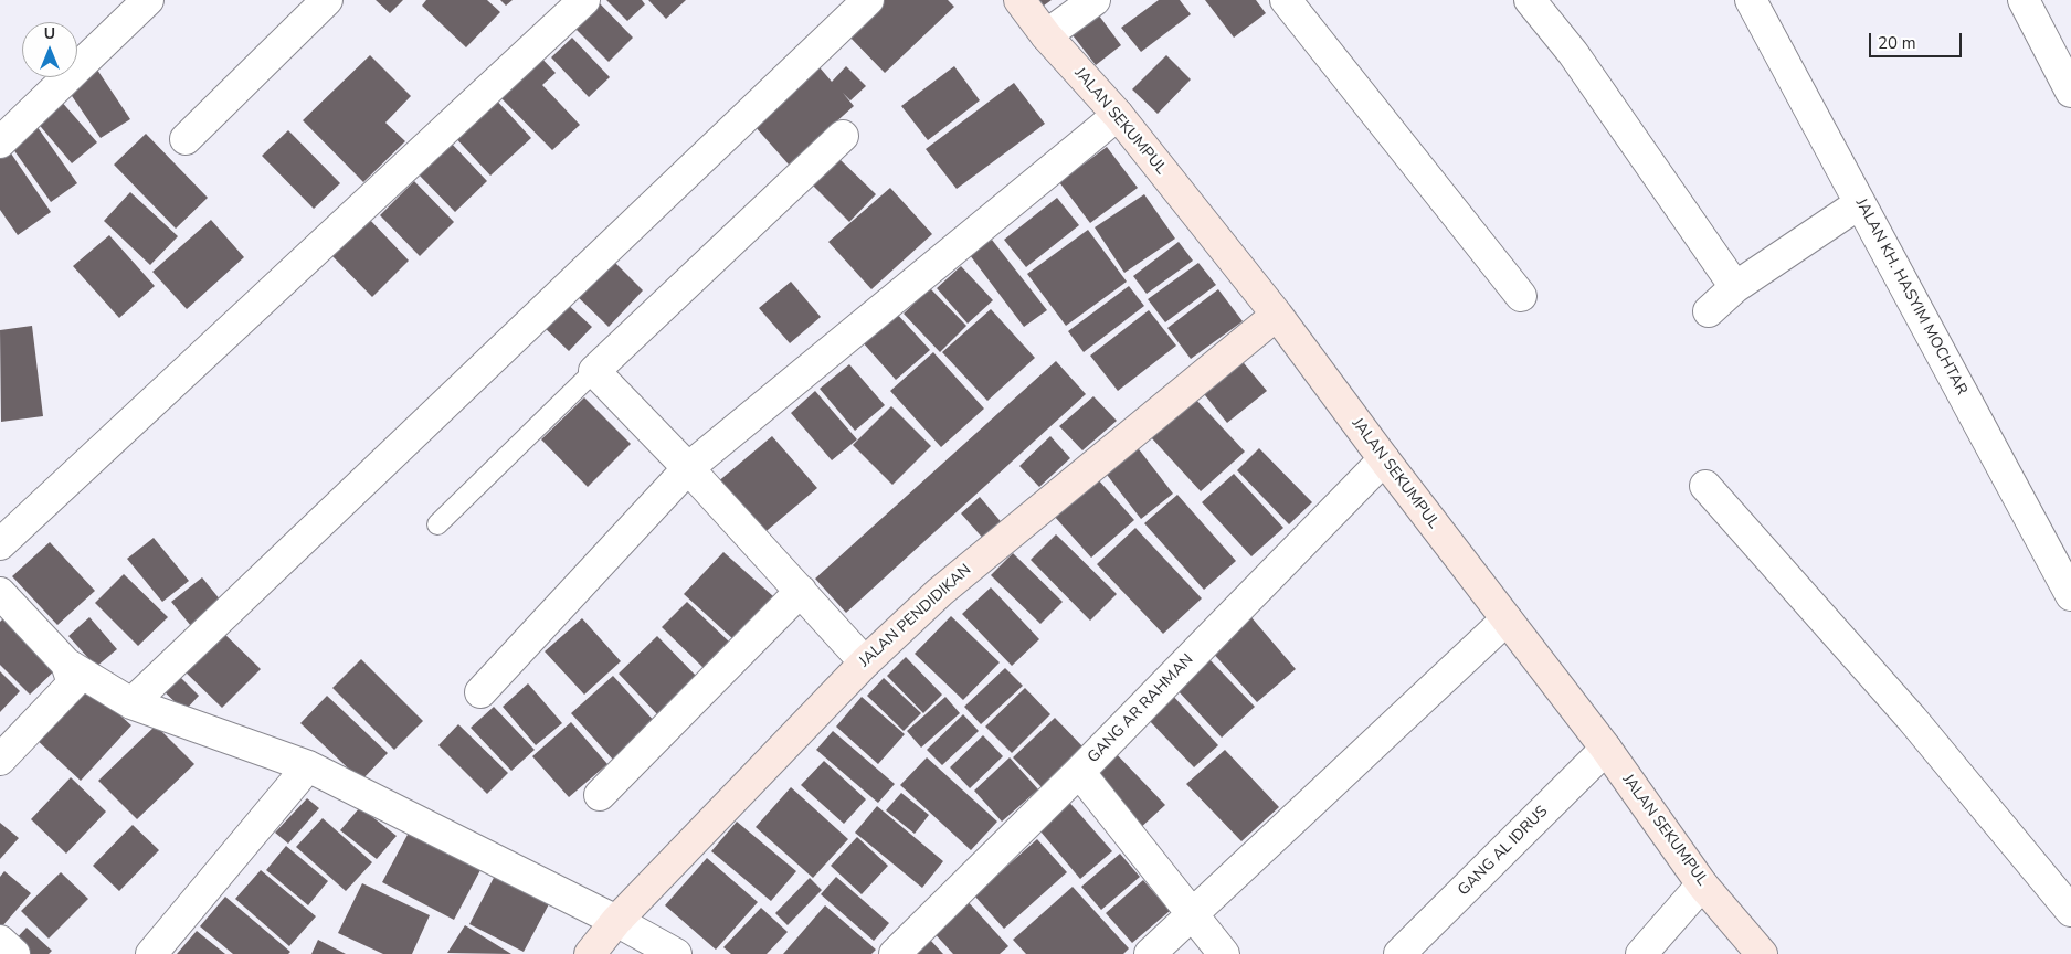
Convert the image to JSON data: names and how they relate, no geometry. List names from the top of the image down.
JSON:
{
  "streets": {
    "main road": ["JALAN SEKUMPUL", "JALAN PENDIDIKAN"],
    "street": ["JALAN KH. HASYIM MOCHTAR", "GANG AR RAHMAN", "GANG AL IDRUS"]
  },
  "crossings": [
    ["JALAN SEKUMPUL", "JALAN PENDIDIKAN"],
    ["JALAN SEKUMPUL", "GANG AR RAHMAN"],
    ["JALAN SEKUMPUL", "GANG AL IDRUS"]
  ],
  "scale_bar": "20 m",
  "north": "top"
}
